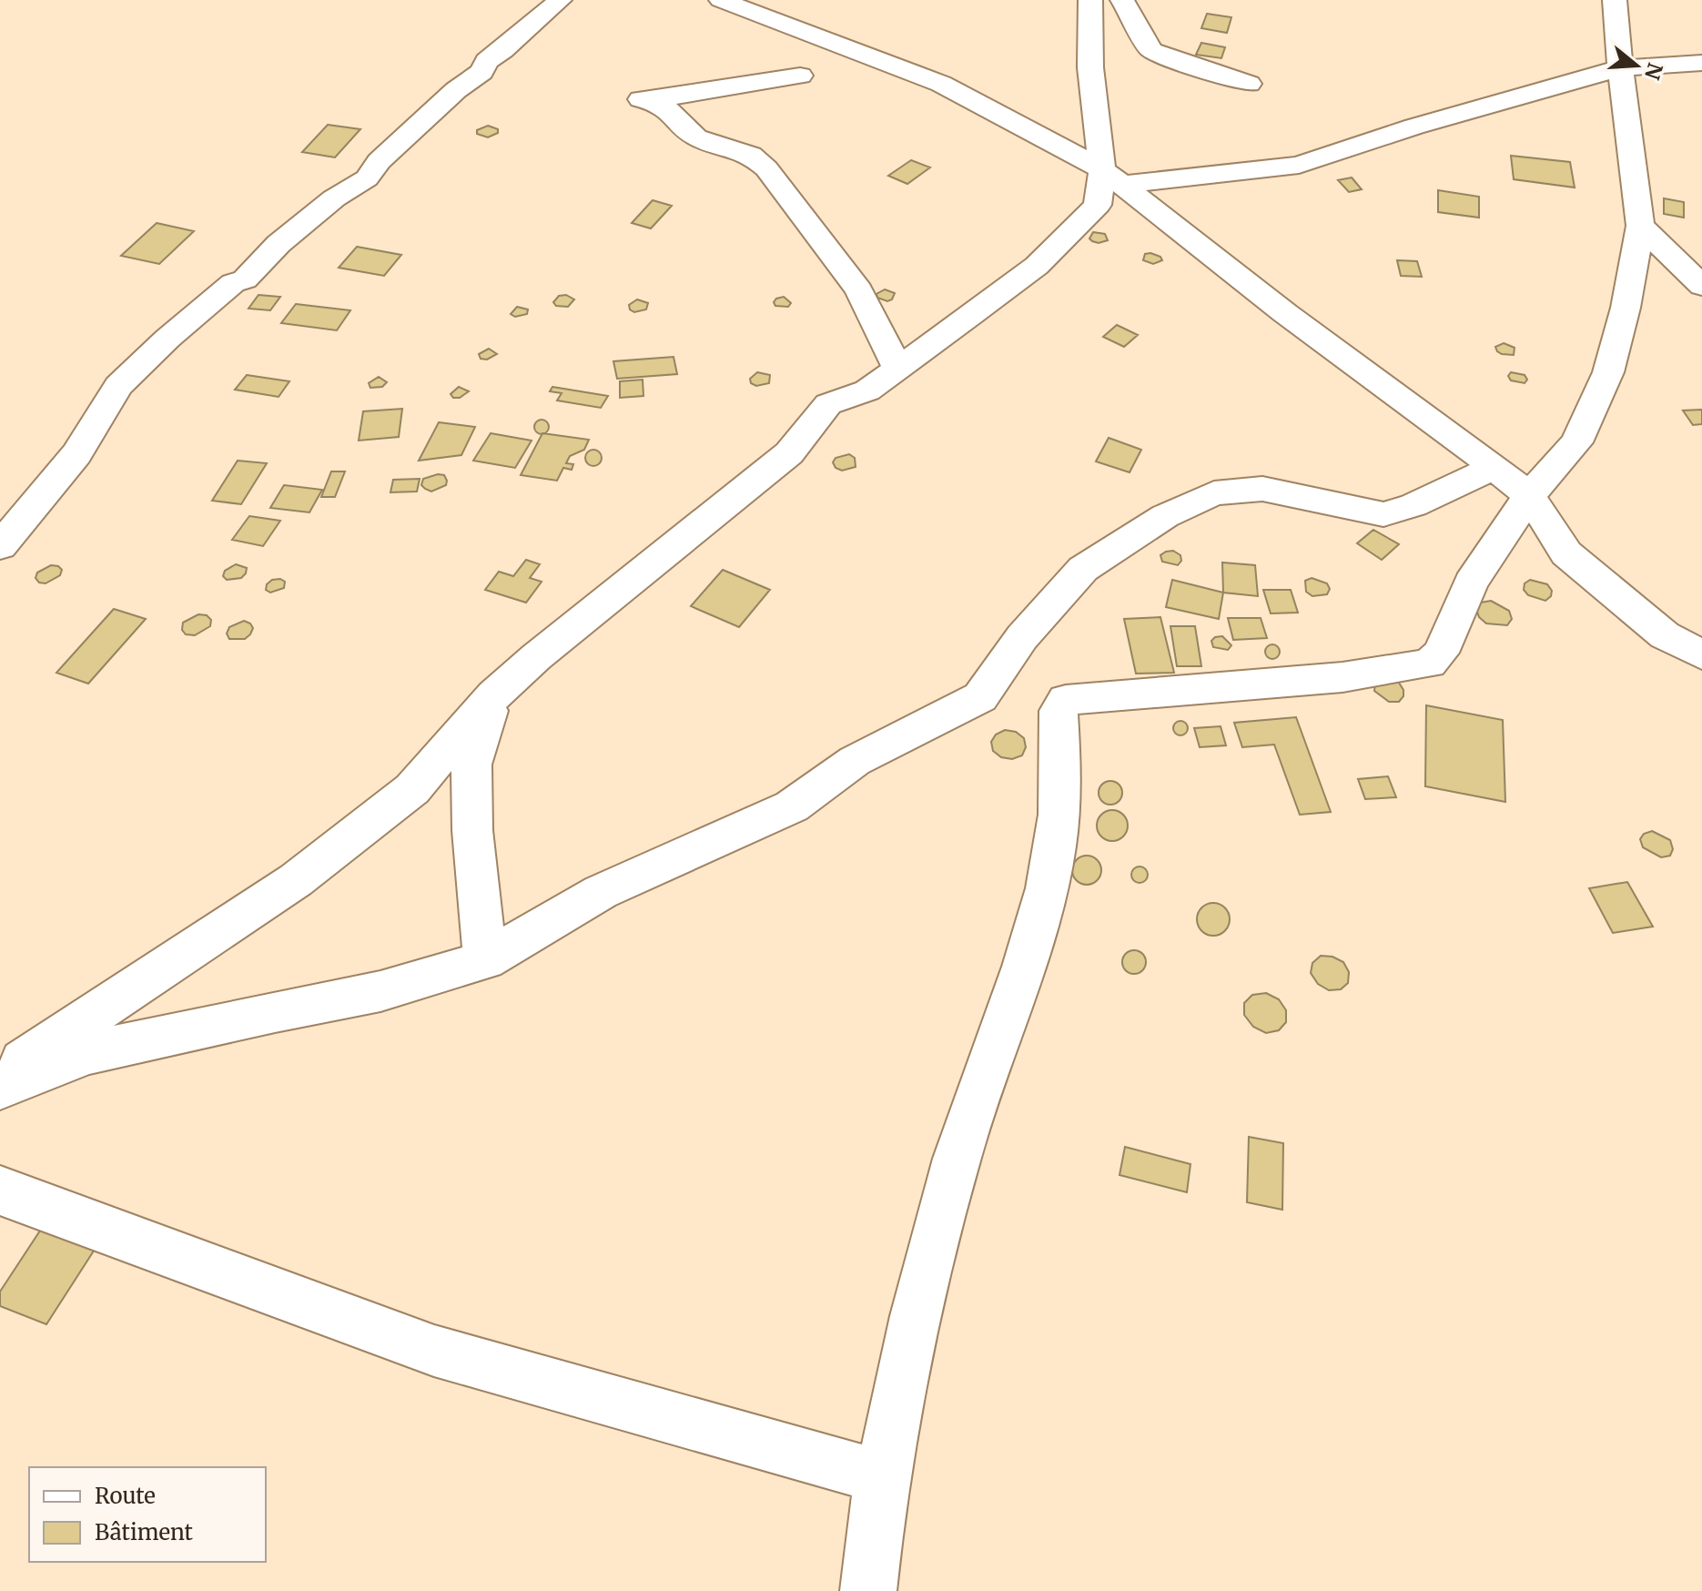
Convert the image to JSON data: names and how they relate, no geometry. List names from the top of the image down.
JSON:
{
  "legend": ["Route", "Bâtiment"],
  "north": "right"
}
